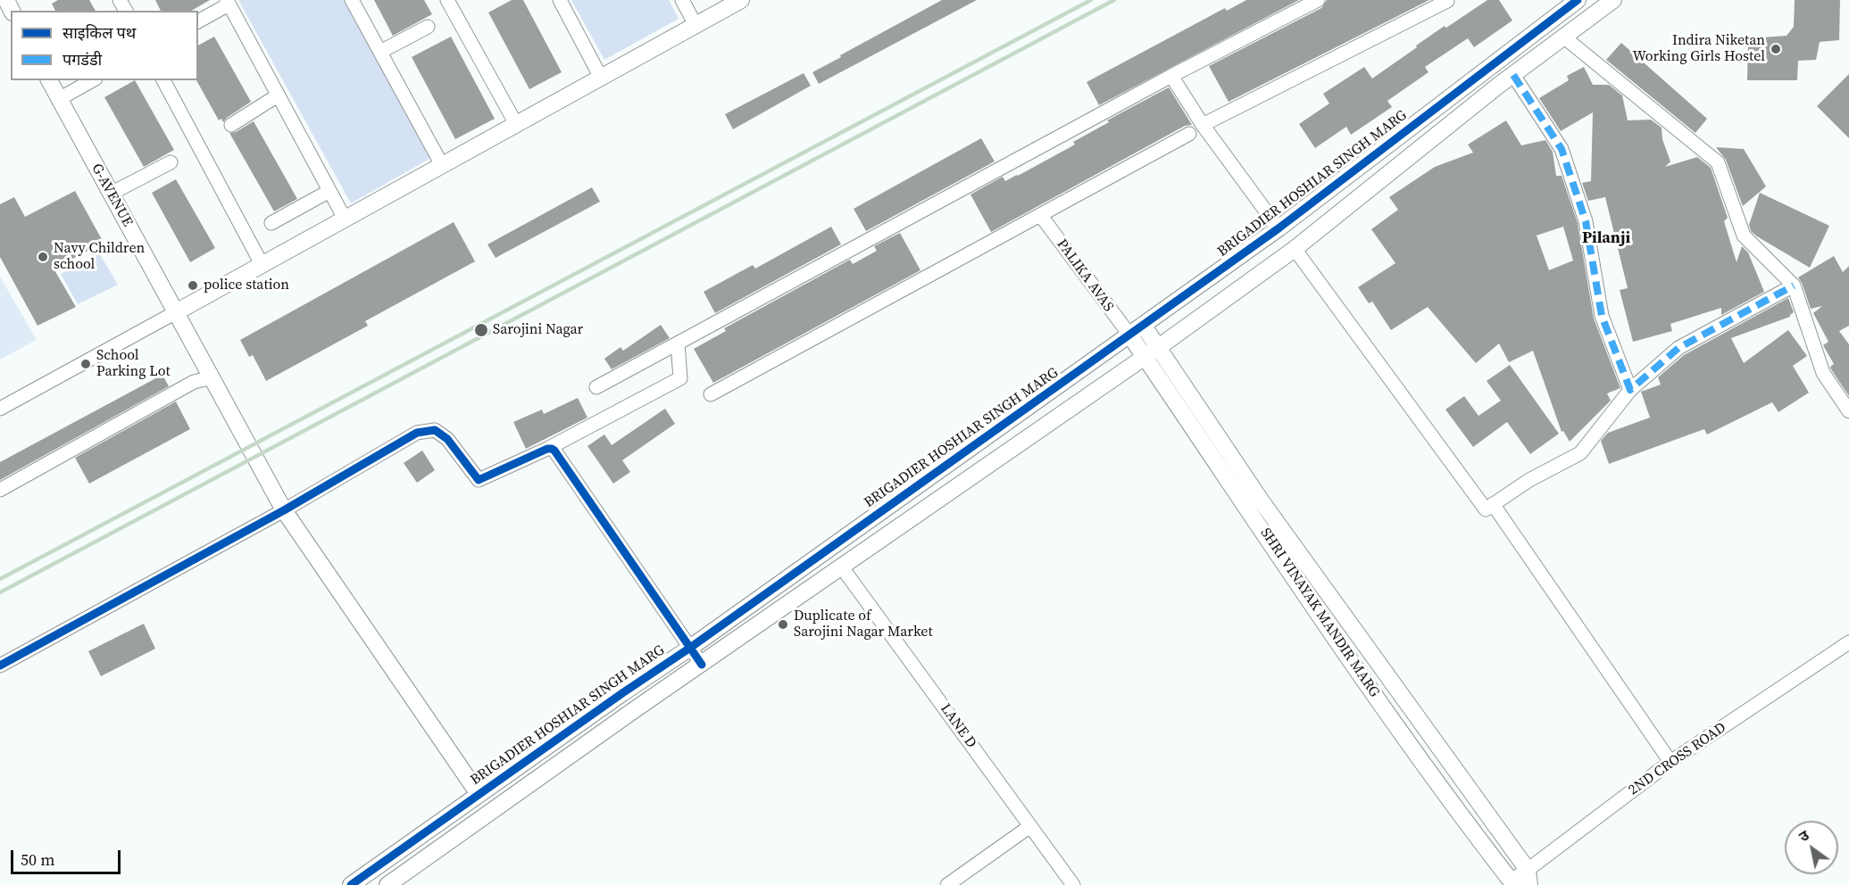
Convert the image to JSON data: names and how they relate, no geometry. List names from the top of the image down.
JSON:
{
  "streets": {
    "street": [
      "BRIGADIER HOSHIAR SINGH MARG",
      "G-AVENUE",
      "PALIKA AVAS",
      "SHRI VINAYAK MANDIR MARG",
      "LANE D",
      "2ND CROSS ROAD"
    ]
  },
  "crossings": [
    ["BRIGADIER HOSHIAR SINGH MARG", "G-AVENUE"],
    ["BRIGADIER HOSHIAR SINGH MARG", "PALIKA AVAS"],
    ["BRIGADIER HOSHIAR SINGH MARG", "SHRI VINAYAK MANDIR MARG"],
    ["PALIKA AVAS", "SHRI VINAYAK MANDIR MARG"],
    ["SHRI VINAYAK MANDIR MARG", "2ND CROSS ROAD"]
  ],
  "districts": ["Pilanji"],
  "places": [
    "Indira Niketan Working Girls Hostel",
    "Navy Children school",
    "police station",
    "Sarojini Nagar",
    "School Parking Lot",
    "Duplicate of Sarojini Nagar Market"
  ],
  "legend": ["साइकिल पथ", "पगडंडी"],
  "scale_bar": "50 m",
  "north": "top left"
}
